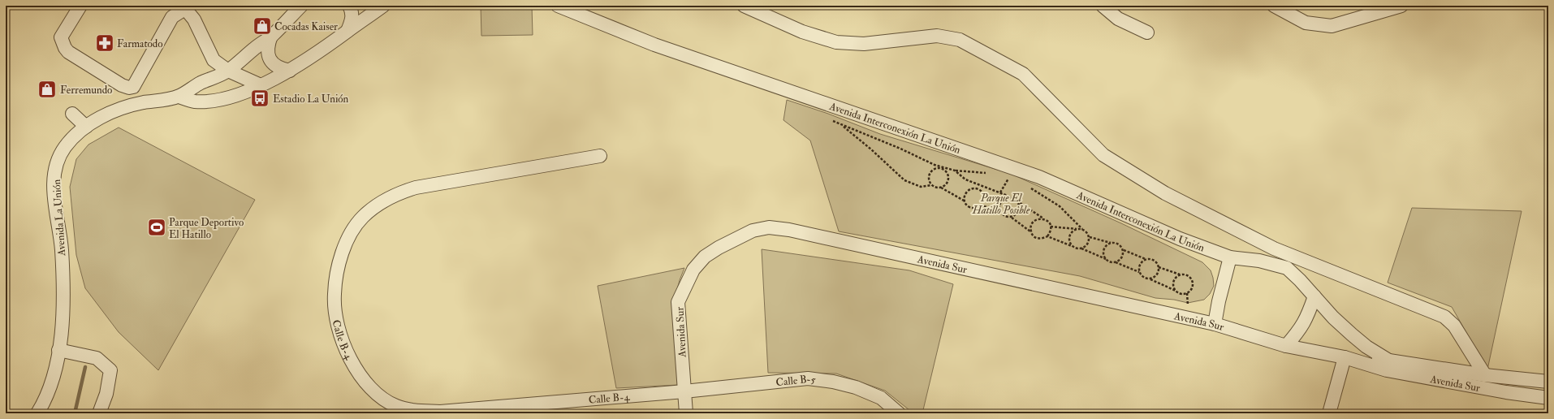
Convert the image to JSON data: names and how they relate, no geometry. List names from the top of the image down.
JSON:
{
  "streets": {
    "street": [
      "Avenida Interconexión La Unión",
      "Avenida La Unión",
      "Avenida Sur",
      "Calle B-4",
      "Calle B-5"
    ]
  },
  "crossings": [
    ["Avenida Interconexión La Unión", "Avenida Sur"],
    ["Avenida Sur", "Calle B-4"],
    ["Avenida Sur", "Calle B-5"],
    ["Calle B-4", "Calle B-5"]
  ],
  "parks": ["Parque El Hatillo Posible"],
  "places": {
    "shop": ["Cocadas Kaiser", "Ferremundo"],
    "pharmacy": ["Farmatodo"],
    "bus stop": ["Estadio La Unión"],
    "sports": ["Parque Deportivo El Hatillo"]
  }
}
